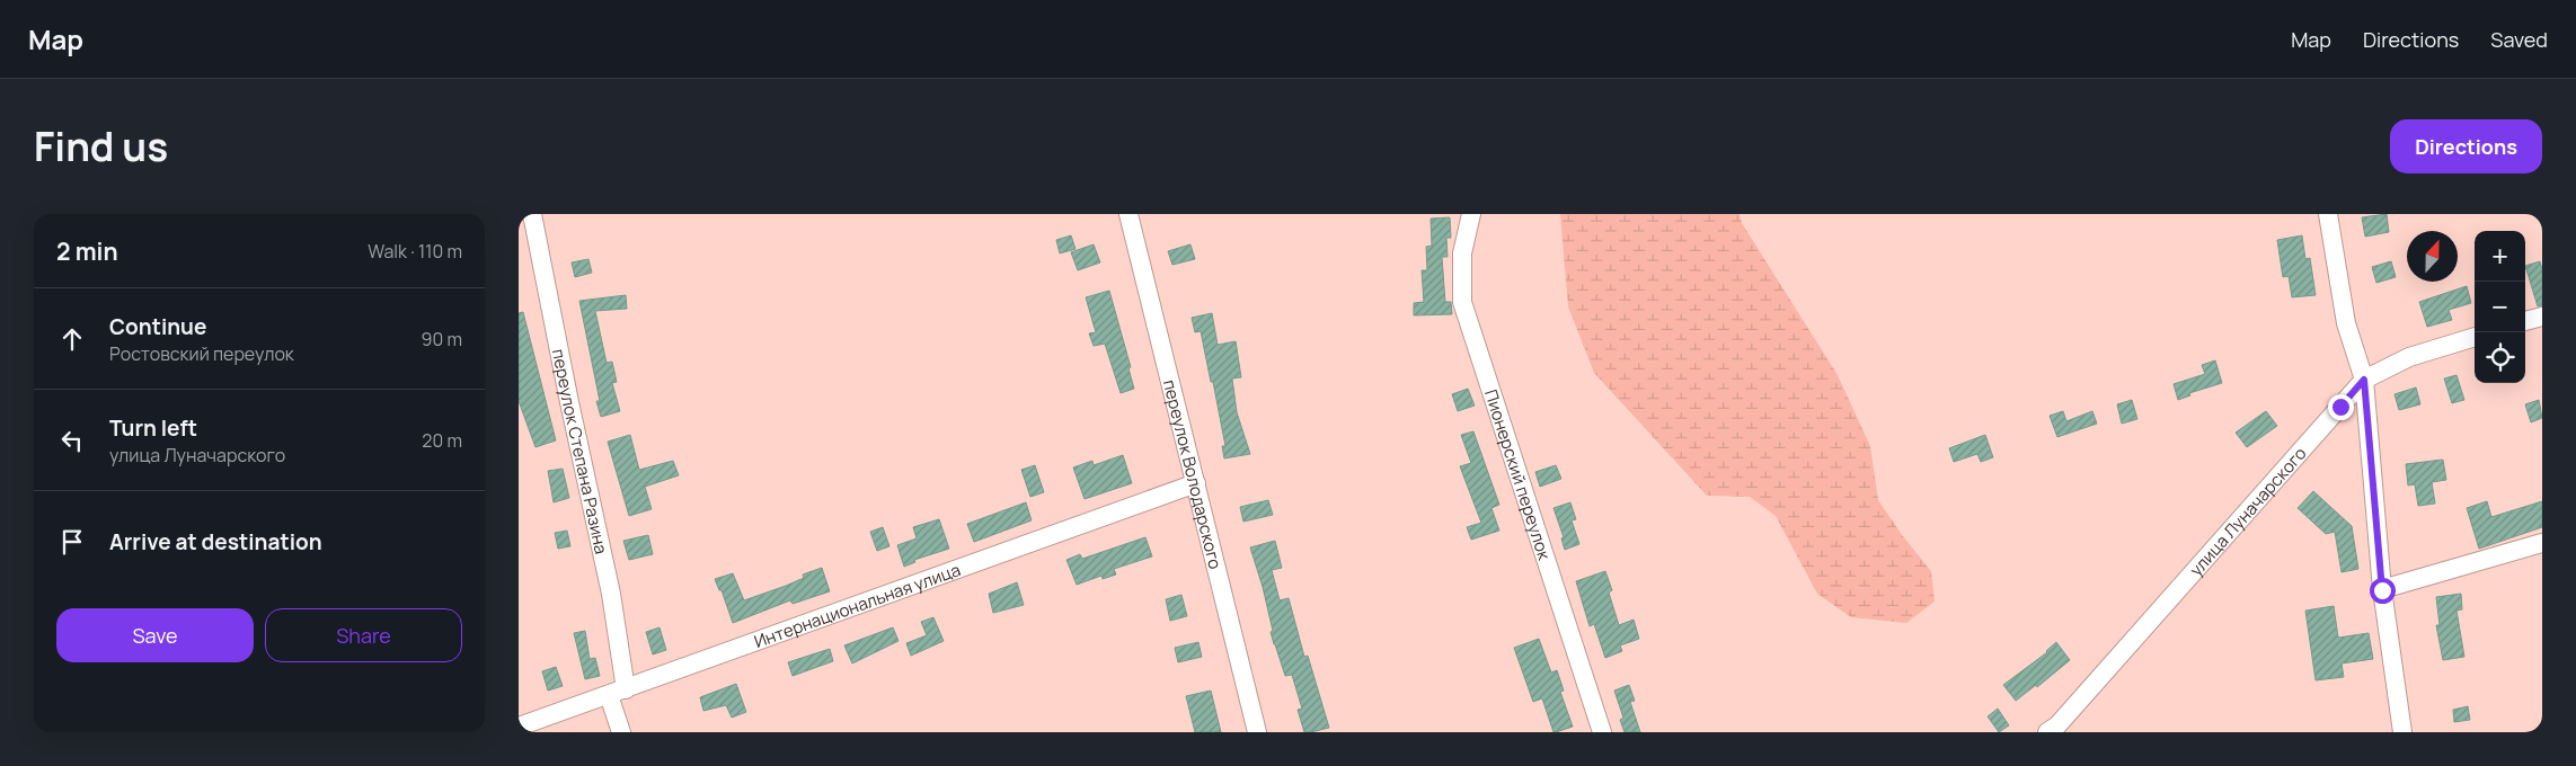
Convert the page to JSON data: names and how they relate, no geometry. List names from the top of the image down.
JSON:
{
  "streets": {
    "street": [
      "переулок Степана Разина",
      "переулок Володарского",
      "Пионерский переулок",
      "улица Луначарского",
      "Интернациональная улица"
    ]
  },
  "crossings": [
    ["переулок Степана Разина", "Интернациональная улица"],
    ["переулок Володарского", "Интернациональная улица"]
  ],
  "north": "top",
  "page": {
    "header": "Map",
    "nav": ["Map", "Directions", "Saved"],
    "title": "Find us",
    "buttons": [
      "Directions",
      ["Save", "Share"]
    ],
    "heading": ["2 min", "Walk · 110 m"],
    "map_buttons": ["+", "−"],
    "list": [
      ["Continue", "Ростовский переулок", "90 m"],
      ["Turn left", "улица Луначарского", "20 m"],
      "Arrive at destination"
    ]
  }
}
